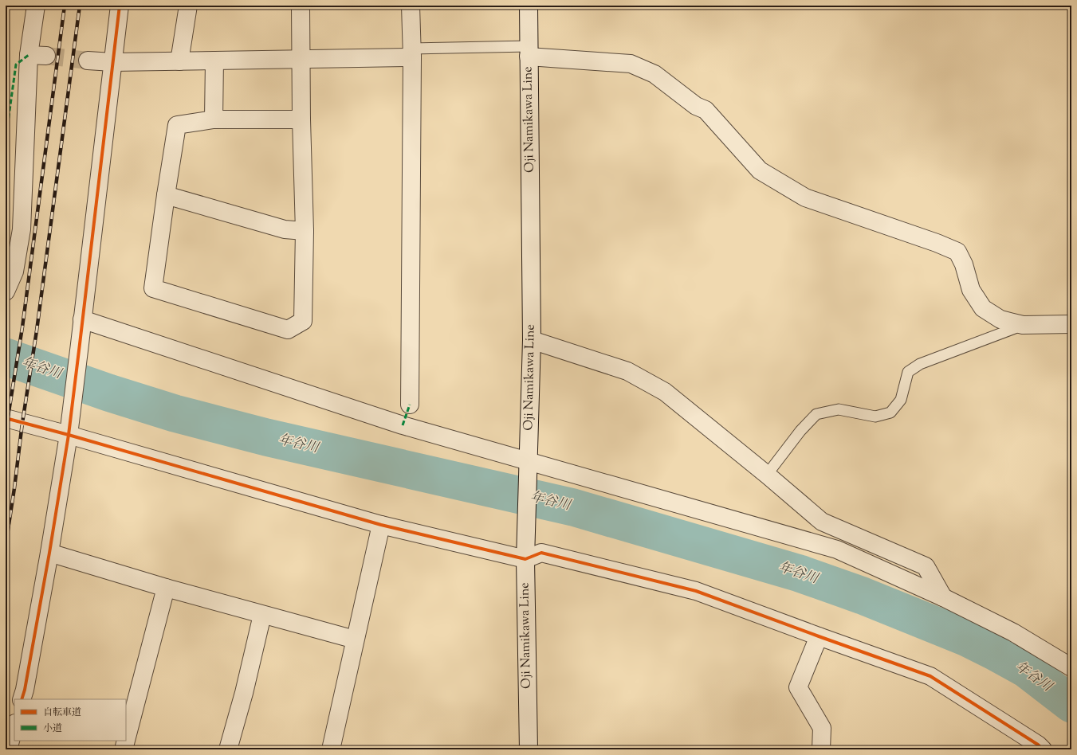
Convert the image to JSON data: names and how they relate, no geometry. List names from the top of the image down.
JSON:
{
  "streets": {
    "street": ["Oji Namikawa Line"]
  },
  "water": ["年谷川"],
  "legend": ["自転車道", "小道"]
}
